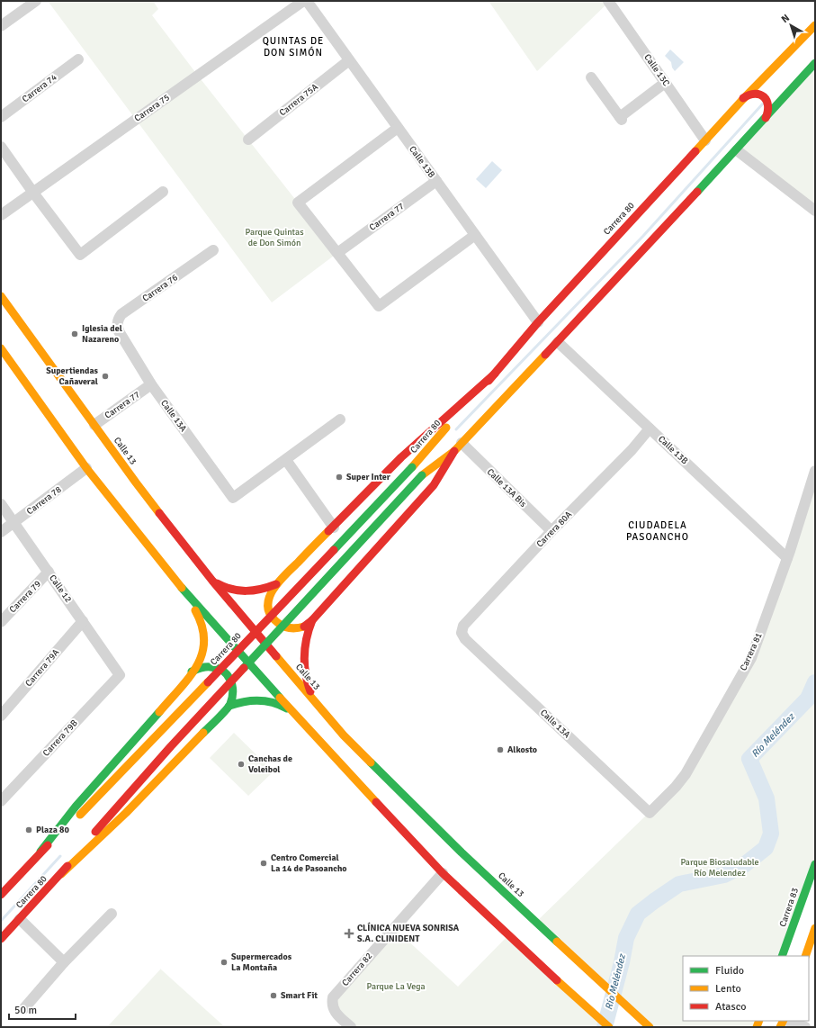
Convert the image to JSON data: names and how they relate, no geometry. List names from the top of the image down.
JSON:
{
  "streets": {
    "main road": ["Carrera 80", "Calle 13", "Carrera 83"],
    "street": [
      "Calle 13C",
      "Carrera 74",
      "Carrera 75A",
      "Carrera 75",
      "Calle 13B",
      "Carrera 77",
      "Carrera 76",
      "Calle 13A",
      "Calle 13A Bis",
      "Carrera 78",
      "Carrera 80A",
      "Calle 12",
      "Carrera 79",
      "Carrera 81",
      "Carrera 79A",
      "Carrera 79B",
      "Carrera 82"
    ]
  },
  "crossings": [
    ["Calle 13C", "Carrera 80"],
    ["Carrera 75A", "Calle 13B"],
    ["Calle 13B", "Carrera 77"],
    ["Calle 13B", "Carrera 80"],
    ["Calle 13B", "Carrera 80A"],
    ["Calle 13B", "Carrera 81"],
    ["Carrera 77", "Calle 13A"],
    ["Carrera 77", "Calle 13"],
    ["Carrera 80", "Calle 13A Bis"],
    ["Carrera 76", "Calle 13A"],
    ["Calle 13A", "Carrera 80A"],
    ["Calle 13A", "Carrera 81"],
    ["Calle 13A Bis", "Carrera 80A"],
    ["Carrera 78", "Calle 12"],
    ["Calle 12", "Carrera 79"],
    ["Calle 12", "Carrera 79A"],
    ["Calle 12", "Carrera 79B"]
  ],
  "districts": ["QUINTAS DE DON SIMÓN", "CIUDADELA PASOANCHO"],
  "water": ["Río Meléndez"],
  "parks": ["Parque Quintas de Don Simón", "Parque Biosaludable Río Melendez", "Parque La Vega"],
  "places": {
    "other": [
      "Iglesia del Nazareno",
      "Supertiendas Cañaveral",
      "Super Inter",
      "Alkosto",
      "Canchas de Voleibol",
      "Plaza 80",
      "Centro Comercial La 14 de Pasoancho",
      "Supermercados La Montaña",
      "Smart Fit"
    ],
    "health": ["CLÍNICA NUEVA SONRISA S.A. CLINIDENT"]
  },
  "legend": ["Fluido", "Lento", "Atasco"],
  "scale_bar": "50 m",
  "north": "top left"
}
